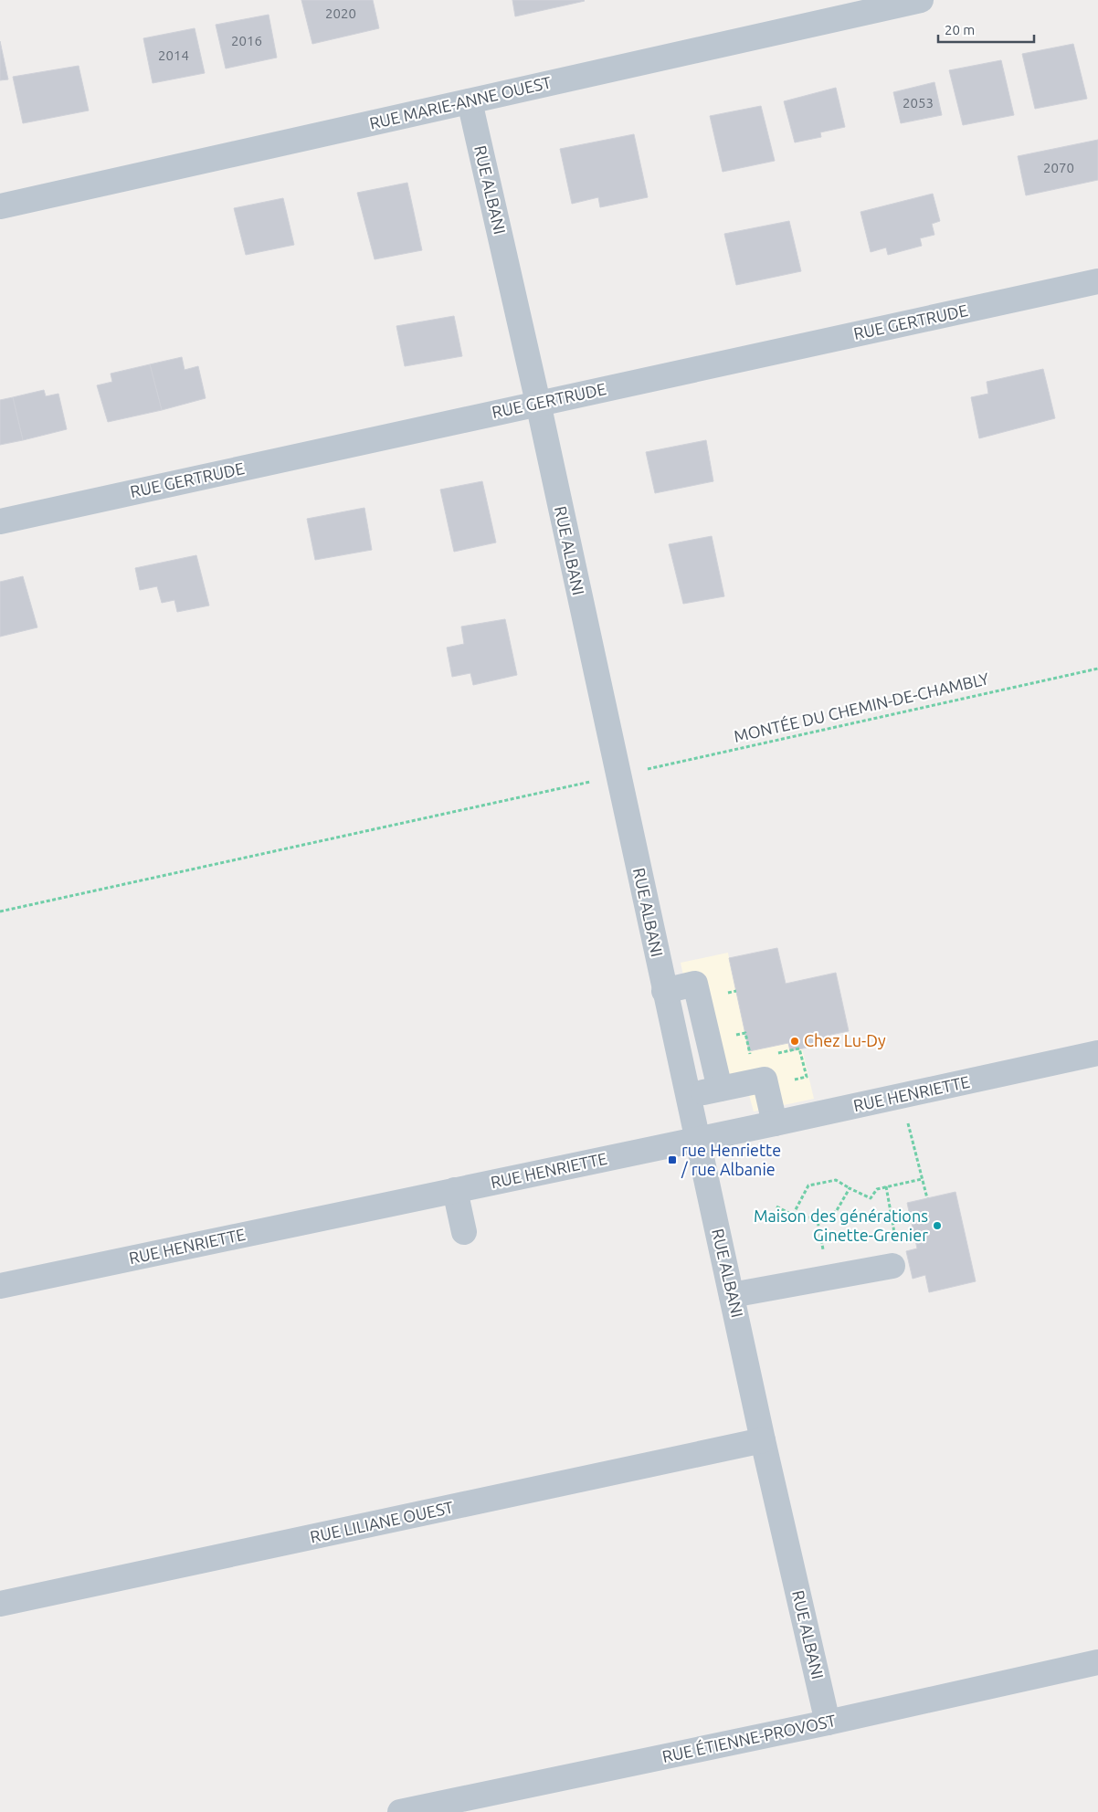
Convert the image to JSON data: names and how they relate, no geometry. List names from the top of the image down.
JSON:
{
  "streets": {
    "street": [
      "RUE MARIE-ANNE OUEST",
      "RUE ALBANI",
      "RUE GERTRUDE",
      "RUE HENRIETTE",
      "RUE LILIANE OUEST",
      "RUE ÉTIENNE-PROVOST"
    ],
    "path": ["MONTÉE DU CHEMIN-DE-CHAMBLY"]
  },
  "crossings": [
    ["RUE MARIE-ANNE OUEST", "RUE ALBANI"],
    ["RUE ALBANI", "RUE GERTRUDE"],
    ["RUE ALBANI", "RUE HENRIETTE"],
    ["RUE ALBANI", "RUE LILIANE OUEST"],
    ["RUE ALBANI", "RUE ÉTIENNE-PROVOST"]
  ],
  "places": {
    "other": ["Chez Lu-Dy", "Maison des générations Ginette-Grenier"],
    "transit": ["rue Henriette / rue Albanie"]
  },
  "house_numbers": [
    "2020",
    "2016",
    "2014",
    "2053",
    "2070"
  ],
  "scale_bar": "20 m"
}
